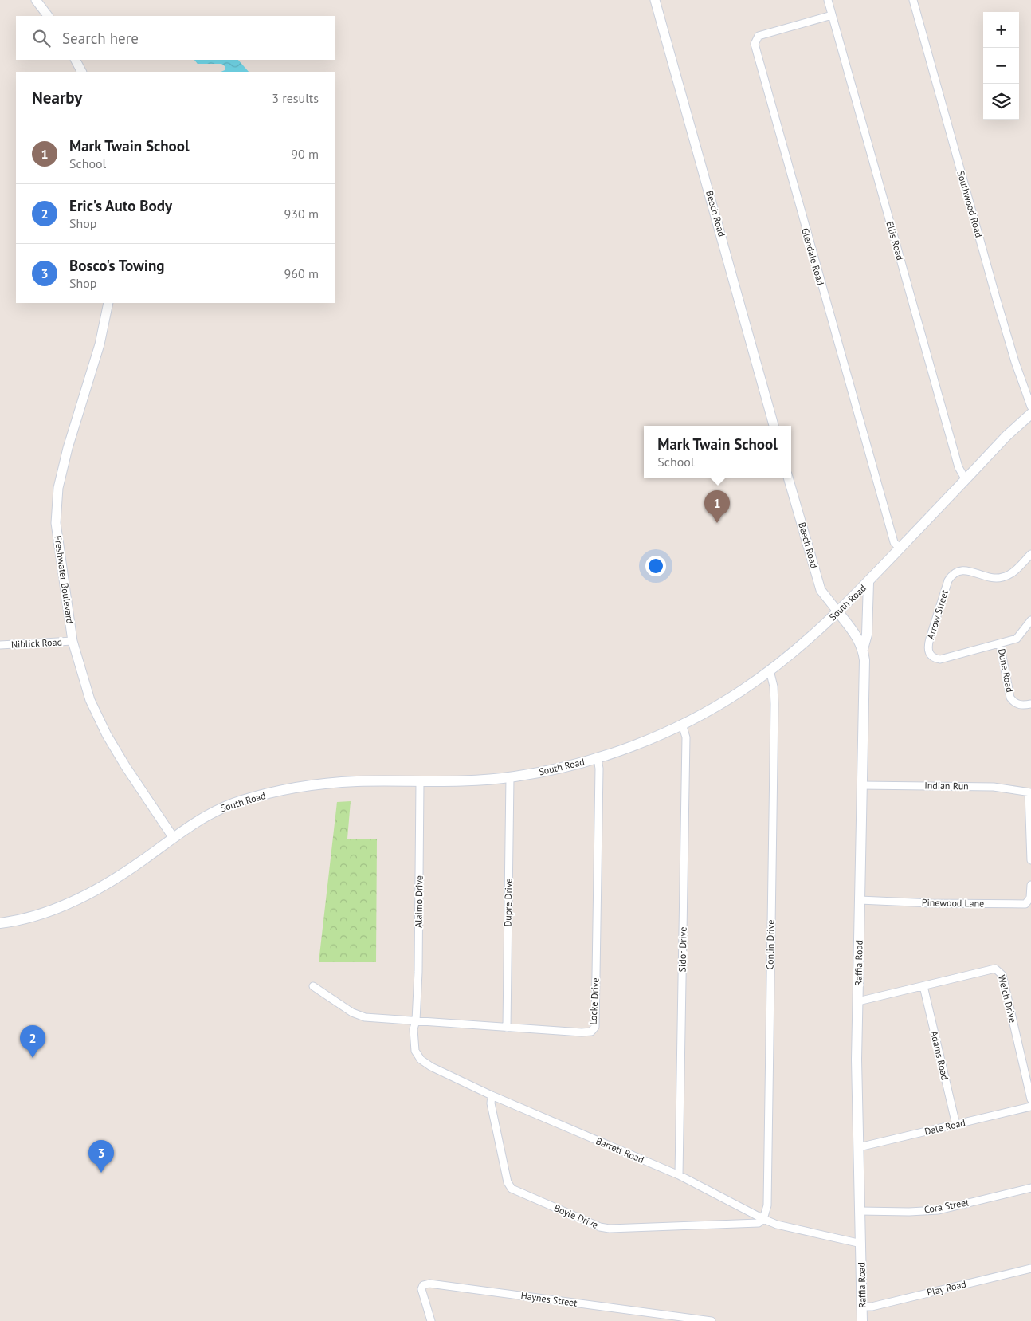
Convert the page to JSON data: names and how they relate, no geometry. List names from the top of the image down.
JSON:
{
  "streets": {
    "main road": ["South Road", "Raffia Road"],
    "street": [
      "Southwood Road",
      "Beech Road",
      "Ellis Road",
      "Glendale Road",
      "Freshwater Boulevard",
      "Arrow Street",
      "Niblick Road",
      "Dune Road",
      "Indian Run",
      "Alaimo Drive",
      "Dupre Drive",
      "Pinewood Lane",
      "Conlin Drive",
      "Sidor Drive",
      "Welch Drive",
      "Locke Drive",
      "Adams Road",
      "Dale Road",
      "Barrett Road",
      "Cora Street",
      "Boyle Drive",
      "Play Road",
      "Haynes Street"
    ]
  },
  "crossings": [
    ["Beech Road", "South Road"],
    ["Beech Road", "Raffia Road"],
    ["Ellis Road", "Glendale Road"],
    ["Ellis Road", "South Road"],
    ["Glendale Road", "South Road"],
    ["Freshwater Boulevard", "South Road"],
    ["Freshwater Boulevard", "Niblick Road"],
    ["South Road", "Alaimo Drive"],
    ["South Road", "Dupre Drive"],
    ["South Road", "Conlin Drive"],
    ["South Road", "Sidor Drive"],
    ["South Road", "Raffia Road"],
    ["South Road", "Locke Drive"],
    ["Arrow Street", "Dune Road"],
    ["Indian Run", "Raffia Road"],
    ["Alaimo Drive", "Locke Drive"],
    ["Alaimo Drive", "Barrett Road"],
    ["Dupre Drive", "Locke Drive"],
    ["Pinewood Lane", "Raffia Road"],
    ["Conlin Drive", "Barrett Road"],
    ["Conlin Drive", "Boyle Drive"],
    ["Sidor Drive", "Barrett Road"],
    ["Raffia Road", "Welch Drive"],
    ["Raffia Road", "Dale Road"],
    ["Raffia Road", "Barrett Road"],
    ["Raffia Road", "Cora Street"],
    ["Raffia Road", "Play Road"],
    ["Welch Drive", "Adams Road"],
    ["Locke Drive", "Barrett Road"],
    ["Adams Road", "Dale Road"],
    ["Barrett Road", "Boyle Drive"]
  ],
  "page": {
    "map_buttons": ["+", "−"],
    "search": "Search here",
    "heading": ["Nearby", "3 results"],
    "list": [
      {
        "mark": "1",
        "name": "Mark Twain School",
        "note": "School",
        "value": "90 m"
      },
      {
        "mark": "2",
        "name": "Eric's Auto Body",
        "note": "Shop",
        "value": "930 m"
      },
      {
        "mark": "3",
        "name": "Bosco's Towing",
        "note": "Shop",
        "value": "960 m"
      }
    ],
    "popup": ["Mark Twain School", "School"],
    "pins": ["1", "2", "3"]
  }
}
